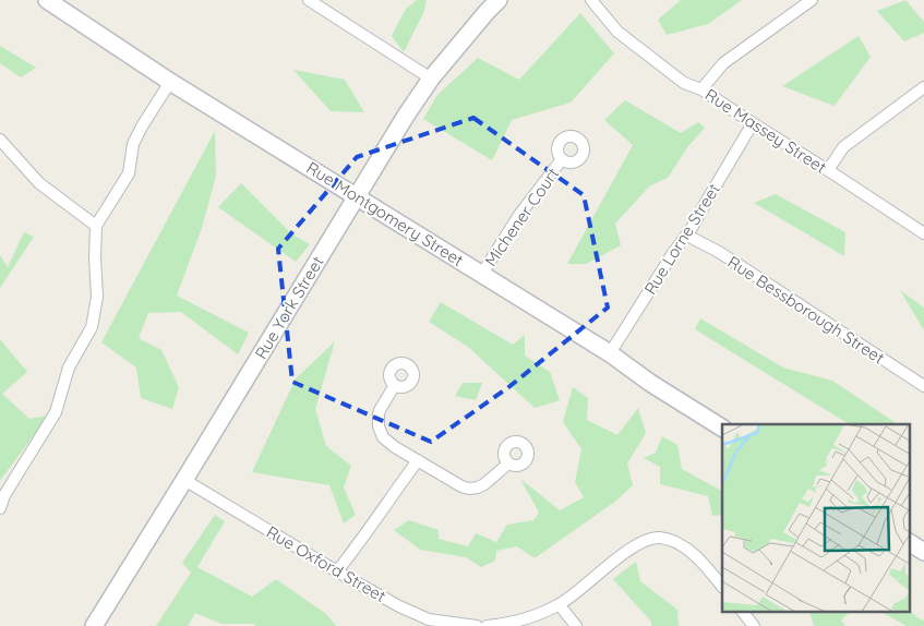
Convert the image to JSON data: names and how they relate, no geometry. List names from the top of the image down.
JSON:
{
  "streets": {
    "street": [
      "Rue Massey Street",
      "Rue Montgomery Street",
      "Michener Court",
      "Rue Lorne Street",
      "Rue York Street",
      "Rue Bessborough Street",
      "Rue Oxford Street"
    ]
  },
  "crossings": [
    ["Rue Massey Street", "Rue Lorne Street"],
    ["Rue Montgomery Street", "Michener Court"],
    ["Rue Montgomery Street", "Rue Lorne Street"],
    ["Rue Montgomery Street", "Rue York Street"],
    ["Rue Lorne Street", "Rue Bessborough Street"],
    ["Rue York Street", "Rue Oxford Street"]
  ]
}
